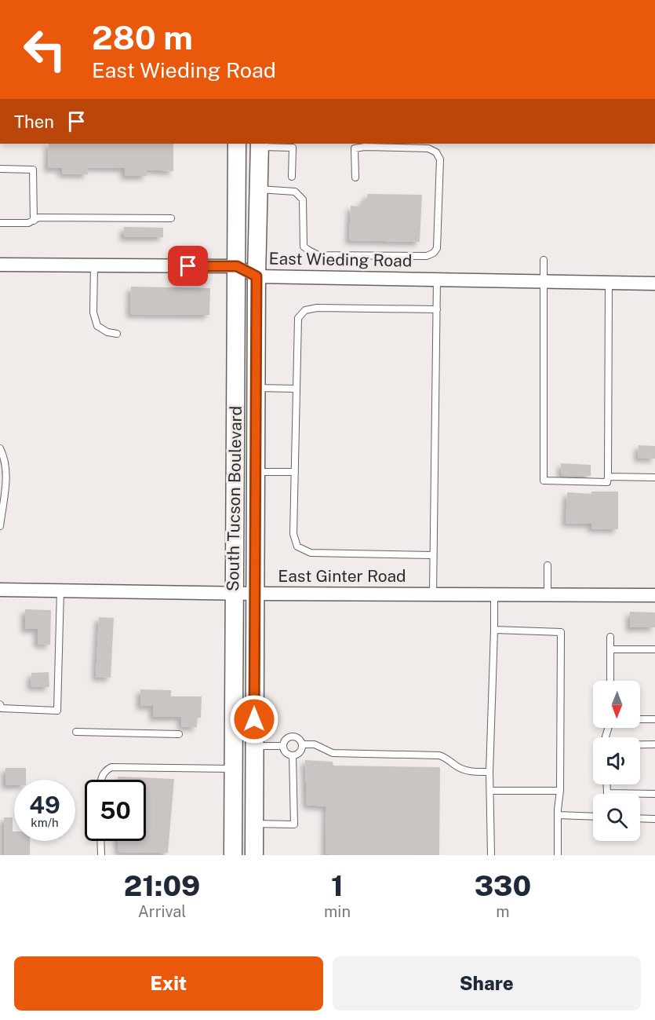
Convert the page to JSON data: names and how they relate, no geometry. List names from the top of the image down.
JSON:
{
  "streets": {
    "main road": ["South Tucson Boulevard"],
    "street": ["East Wieding Road", "East Ginter Road"]
  },
  "crossings": [
    ["East Wieding Road", "South Tucson Boulevard"],
    ["South Tucson Boulevard", "East Ginter Road"]
  ],
  "north": "bottom",
  "page": {
    "turn": ["280 m", "East Wieding Road"],
    "then": "Then",
    "speed": "49 km/h",
    "limit": "50",
    "eta": [
      "21:09",
      "Arrival",
      "1",
      "min",
      "330",
      "m"
    ],
    "buttons": ["Exit", "Share"]
  }
}
